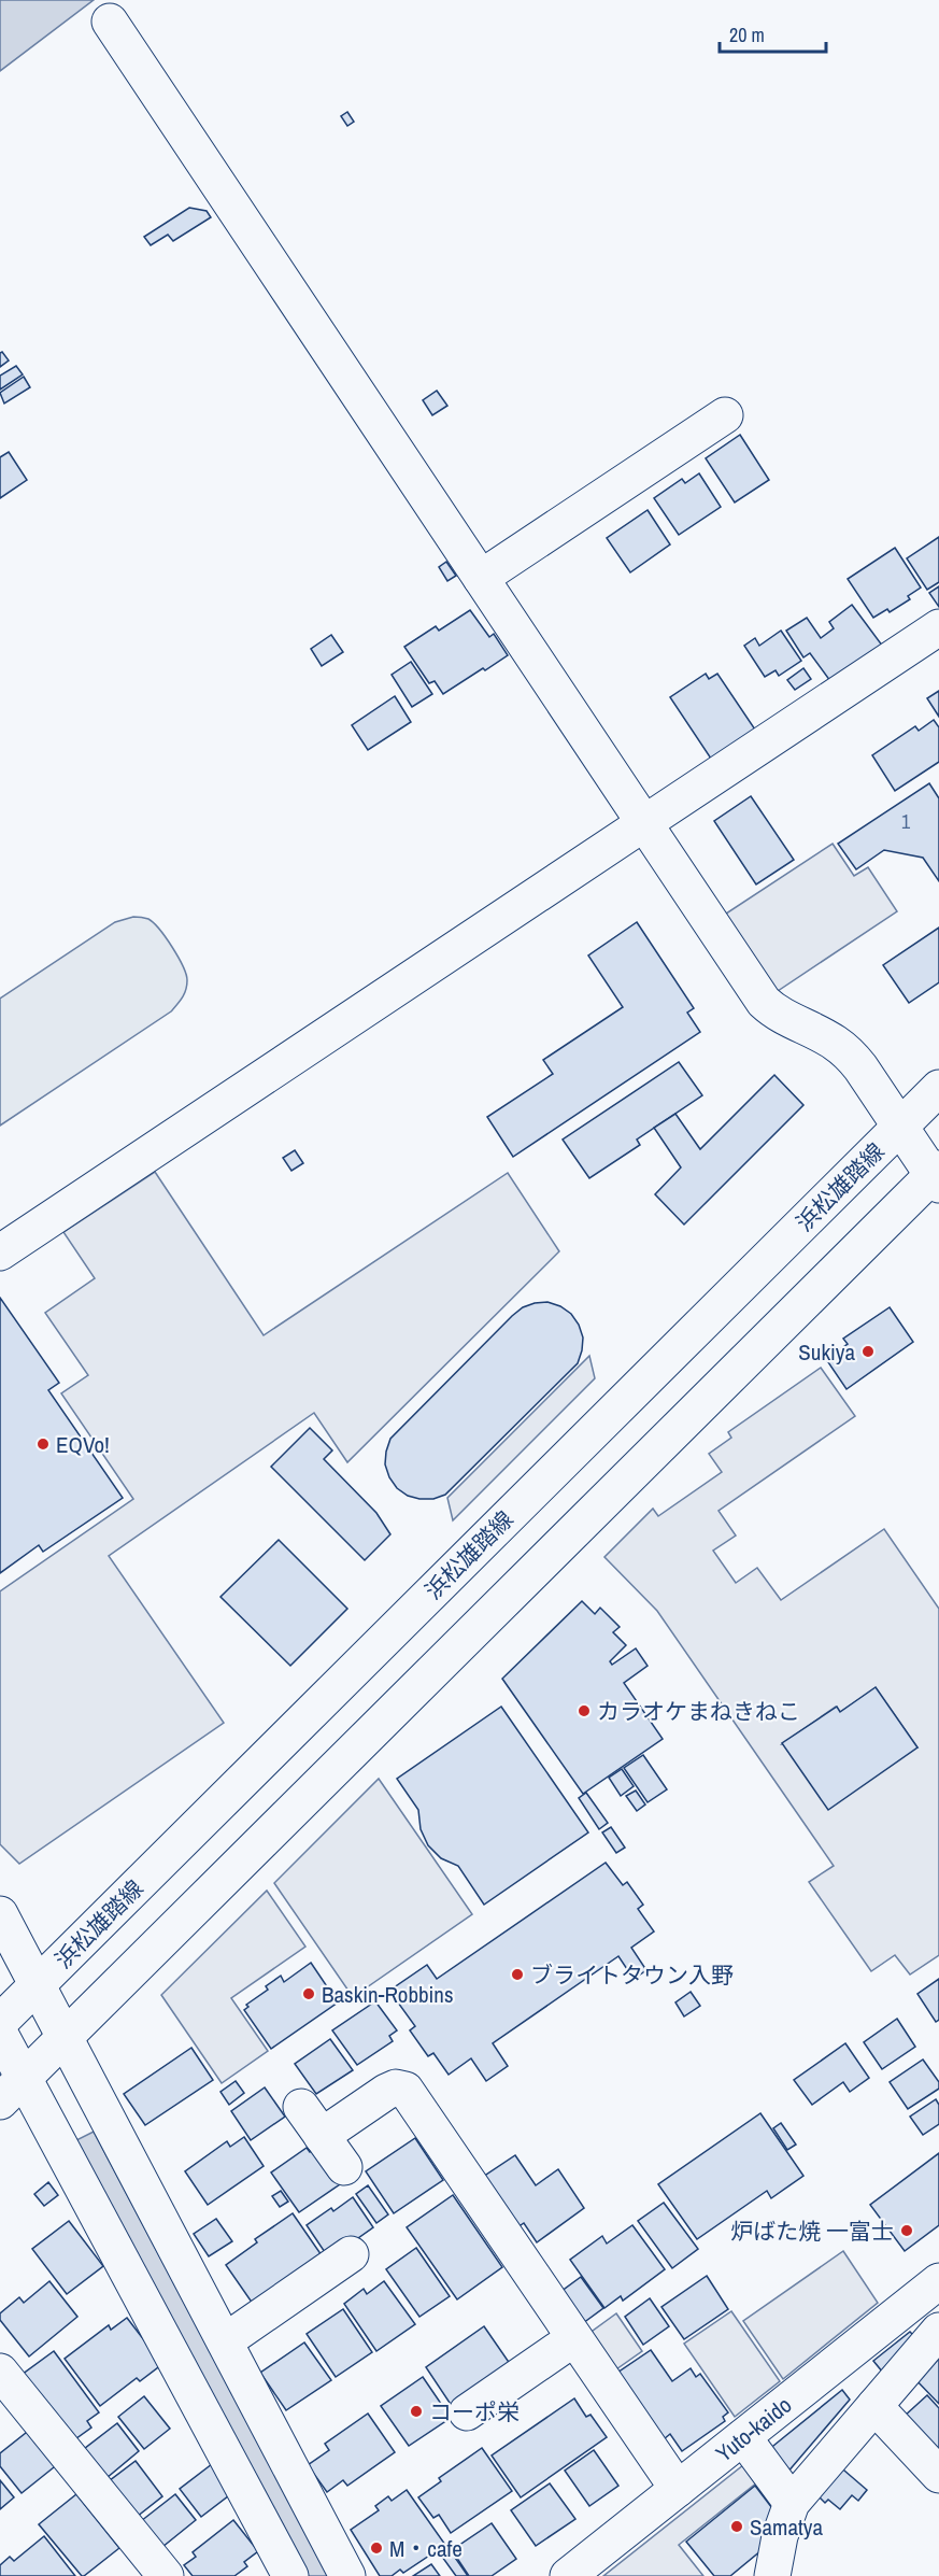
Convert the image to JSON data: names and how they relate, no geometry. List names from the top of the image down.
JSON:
{
  "streets": {
    "street": ["浜松雄踏線", "Yuto-kaido"]
  },
  "places": [
    "Sukiya",
    "EQVo!",
    "カラオケまねきねこ",
    "ブライトタウン入野",
    "Baskin-Robbins",
    "炉ばた焼 一富士",
    "コーポ栄",
    "Samatya",
    "M・cafe"
  ],
  "house_numbers": ["1"],
  "scale_bar": "20 m"
}
